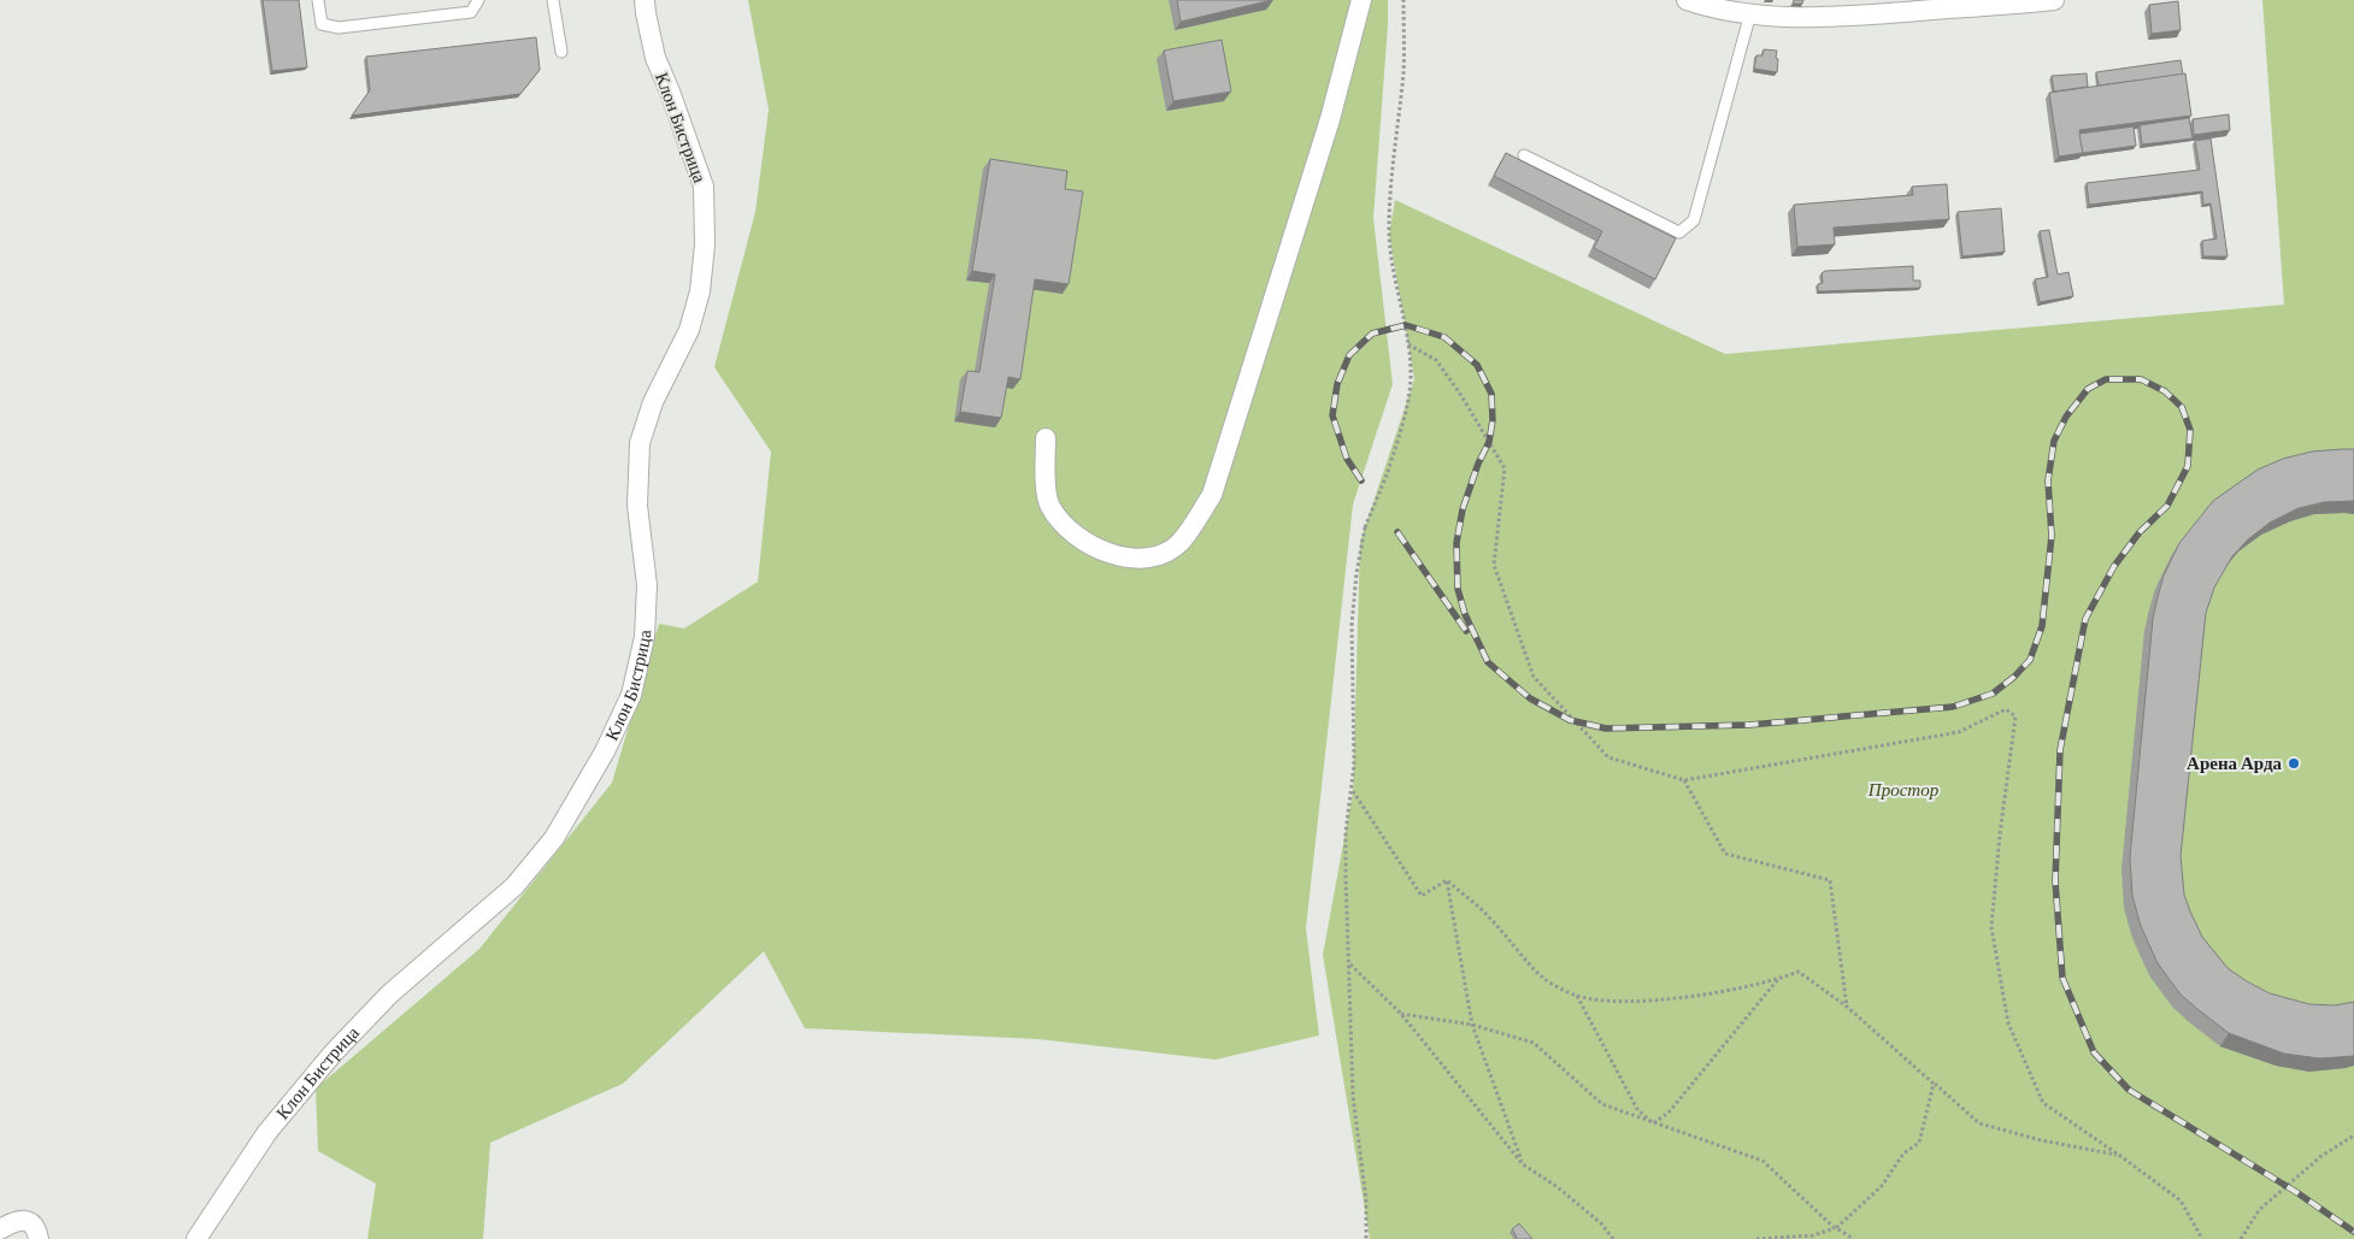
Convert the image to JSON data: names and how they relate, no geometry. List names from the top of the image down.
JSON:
{
  "streets": {
    "street": ["Клон Бистрица"]
  },
  "parks": ["Простор"],
  "places": ["Арена Арда"]
}
